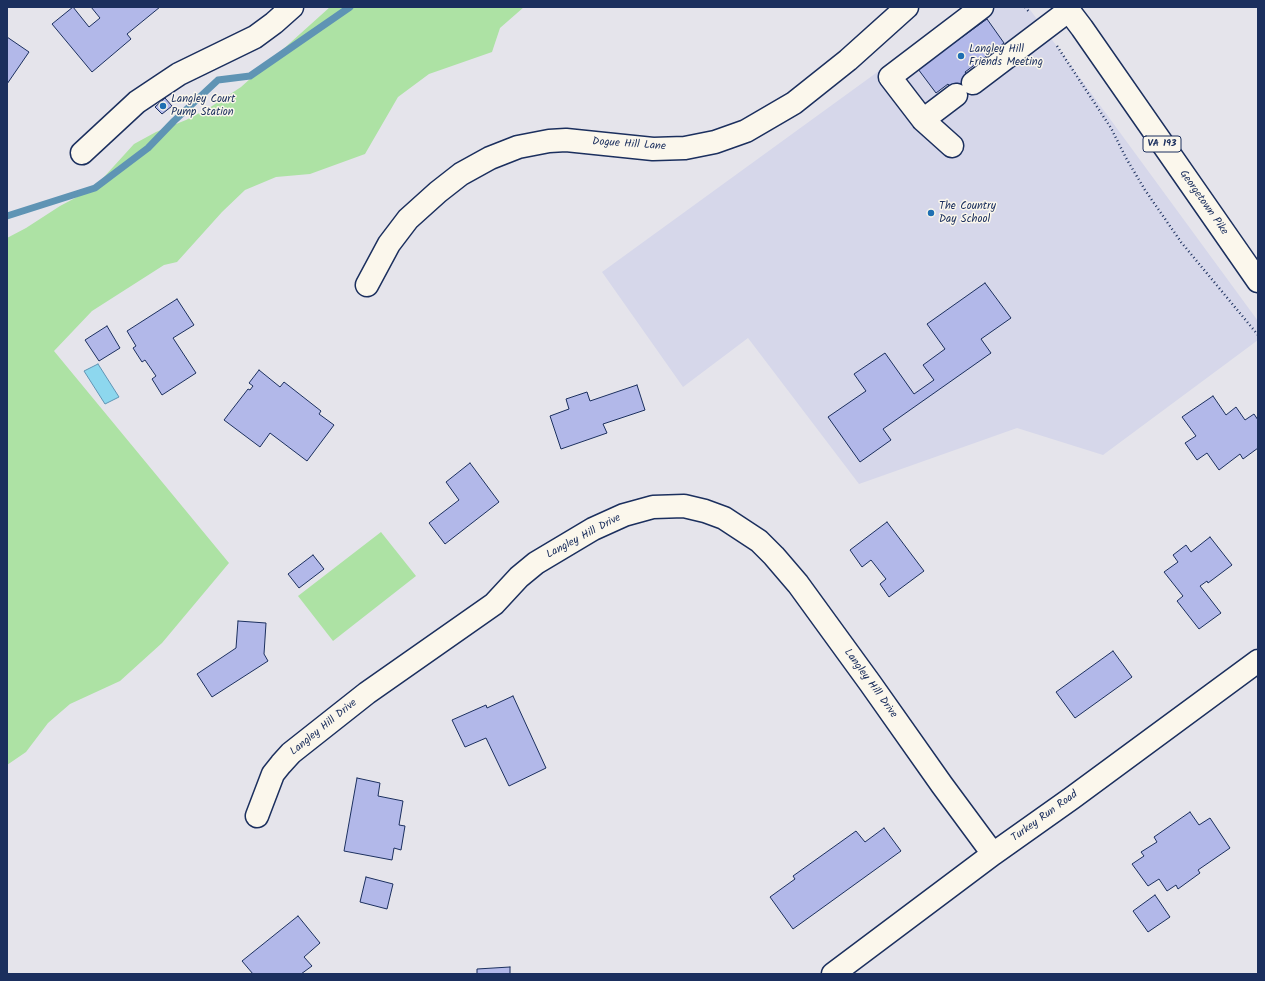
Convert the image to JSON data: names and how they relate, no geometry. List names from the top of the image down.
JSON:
{
  "streets": {
    "street": [
      "VA 193",
      "Dogue Hill Lane",
      "Georgetown Pike",
      "Langley Hill Drive",
      "Turkey Run Road"
    ]
  },
  "crossings": [
    ["Langley Hill Drive", "Turkey Run Road"]
  ],
  "places": ["Langley Hill Friends Meeting", "Langley Court Pump Station", "The Country Day School"]
}
